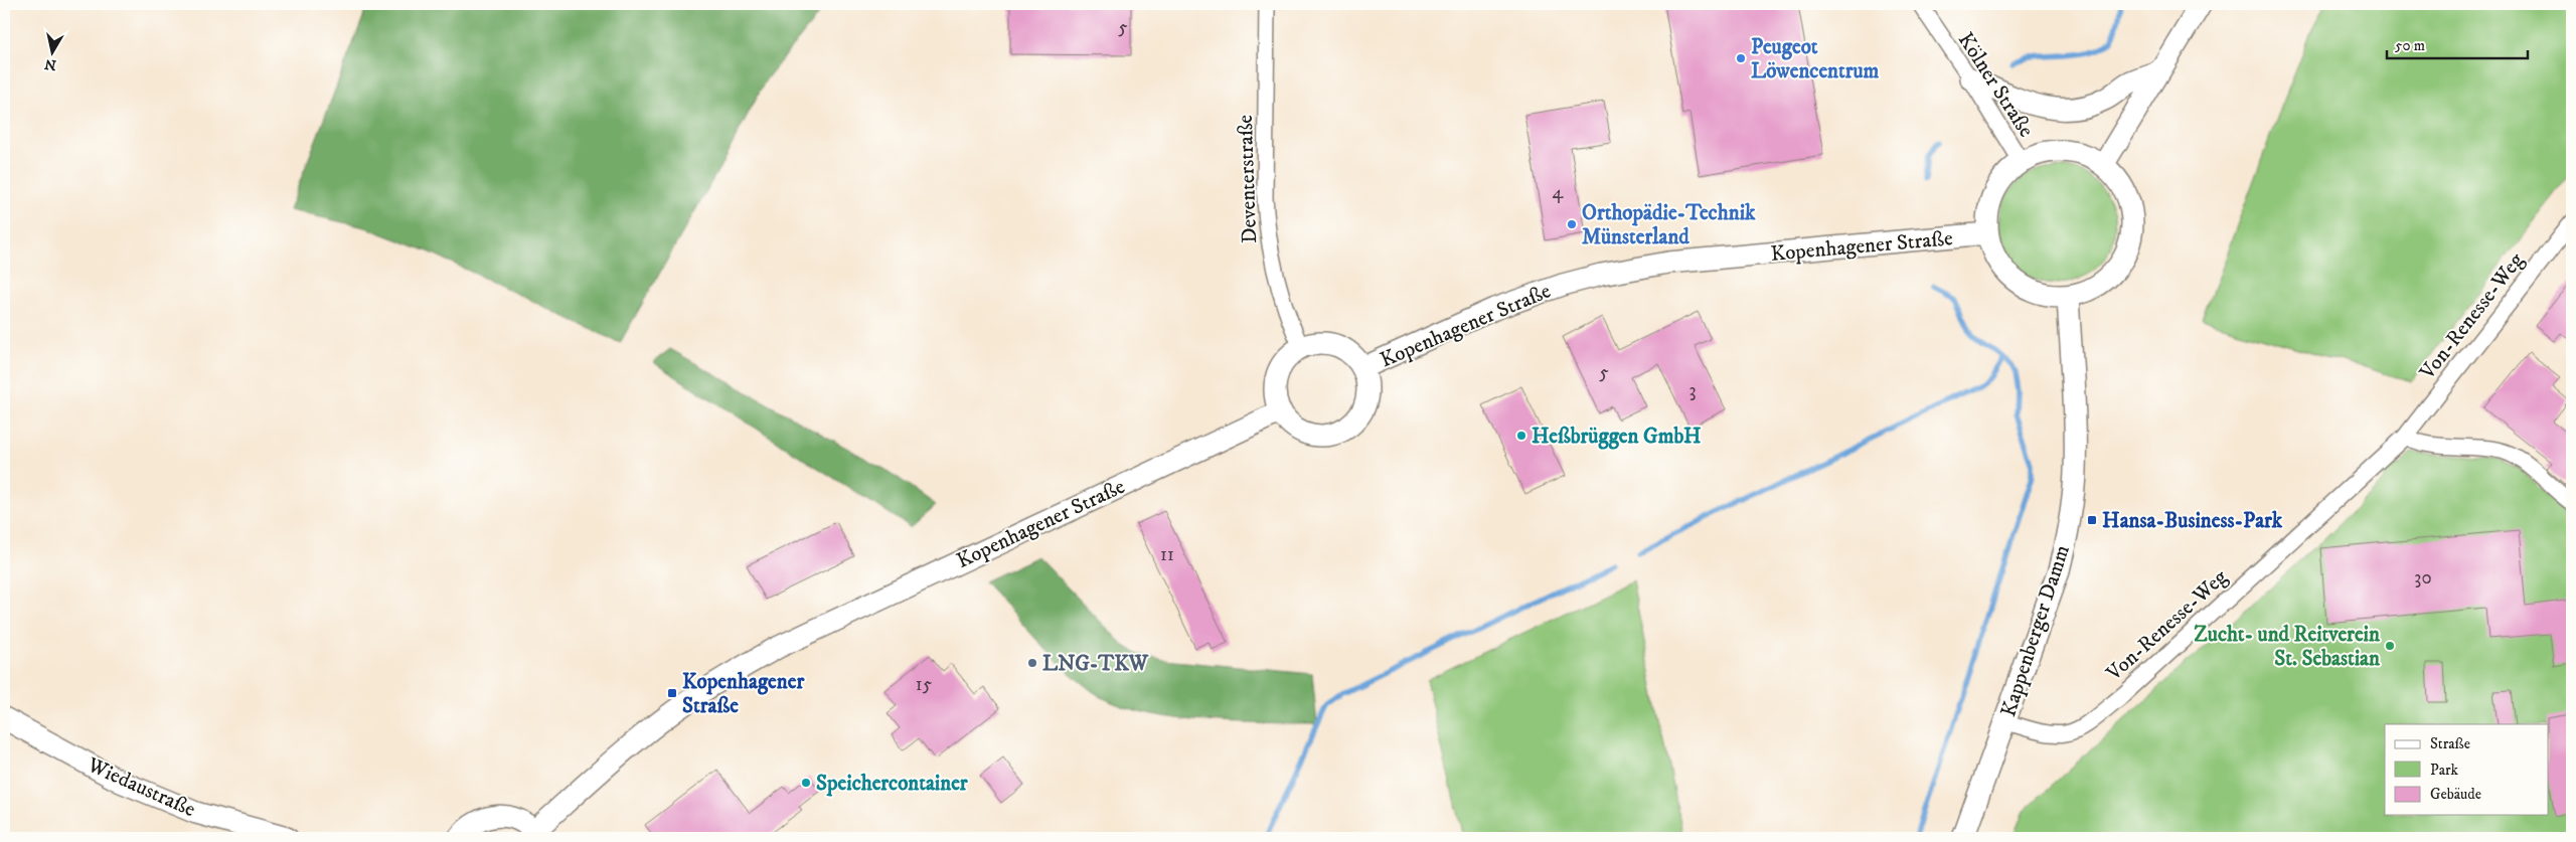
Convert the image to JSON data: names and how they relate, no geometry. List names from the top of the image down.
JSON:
{
  "streets": {
    "main road": ["Kopenhagener Straße", "Kappenberger Damm", "Wiedaustraße"],
    "street": ["Kölner Straße", "Deventerstraße", "Von-Renesse-Weg"]
  },
  "crossings": [
    ["Kölner Straße", "Kopenhagener Straße"],
    ["Kölner Straße", "Kappenberger Damm"],
    ["Deventerstraße", "Kopenhagener Straße"],
    ["Kopenhagener Straße", "Kappenberger Damm"],
    ["Von-Renesse-Weg", "Kappenberger Damm"]
  ],
  "places": {
    "other": [
      "Peugeot Löwencentrum",
      "Orthopädie-Technik Münsterland",
      "Heßbrüggen GmbH",
      "Zucht- und Reitverein St. Sebastian",
      "LNG-TKW",
      "Speichercontainer"
    ],
    "transit": ["Hansa-Business-Park", "Kopenhagener Straße"]
  },
  "house_numbers": [
    "5",
    "4",
    "5",
    "3",
    "11",
    "30",
    "15"
  ],
  "legend": ["Straße", "Park", "Gebäude"],
  "scale_bar": "50 m",
  "north": "bottom"
}
